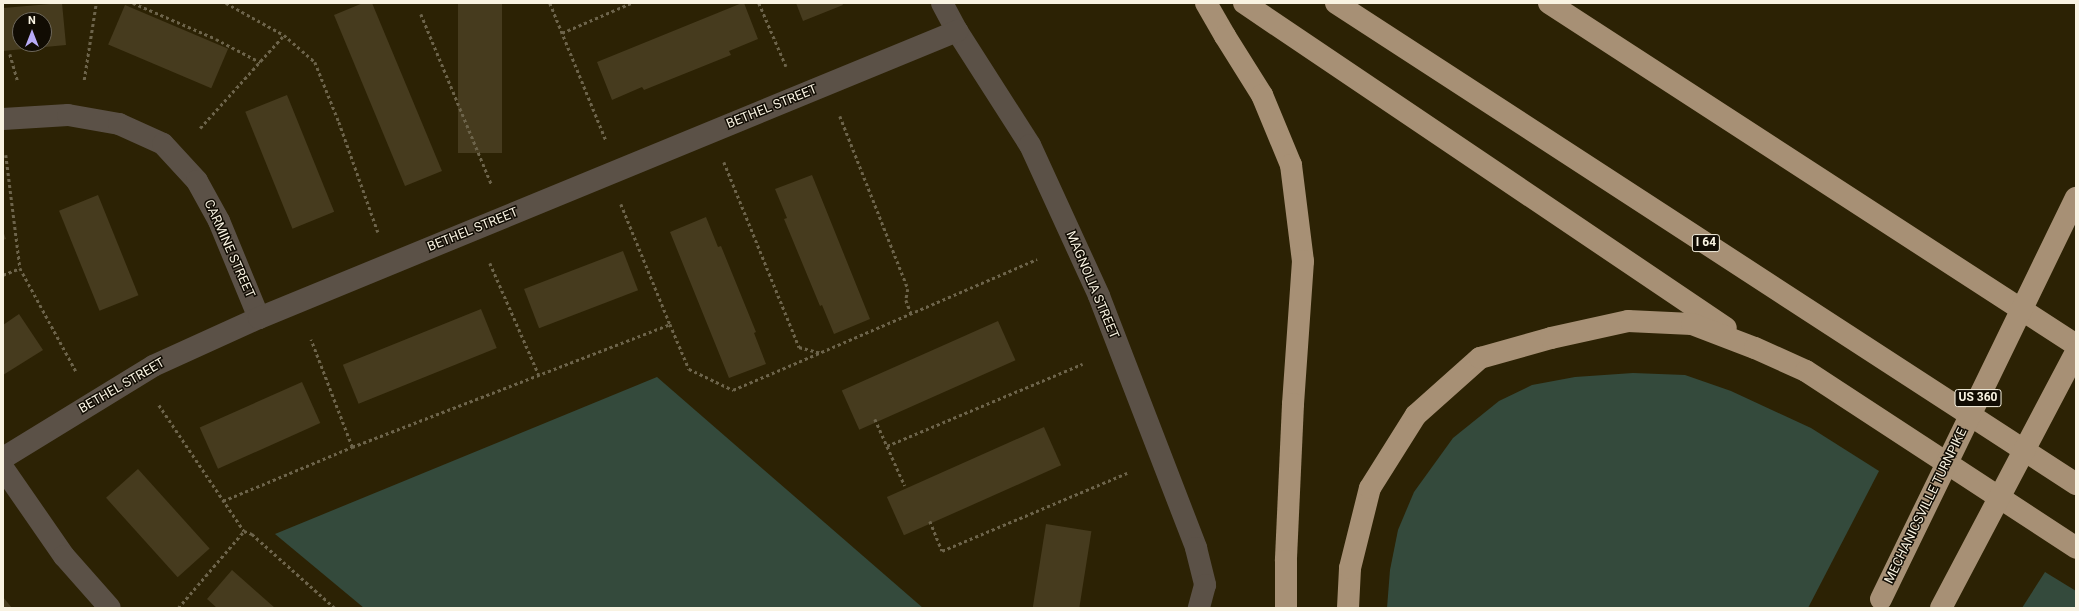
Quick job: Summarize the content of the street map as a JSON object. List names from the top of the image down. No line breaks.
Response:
{"streets":{"highway":["I 64","US 360","MECHANICSVILLE TURNPIKE"],"street":["BETHEL STREET","CARMINE STREET","MAGNOLIA STREET"]},"crossings":[["BETHEL STREET","CARMINE STREET"],["BETHEL STREET","MAGNOLIA STREET"]],"north":"top"}
